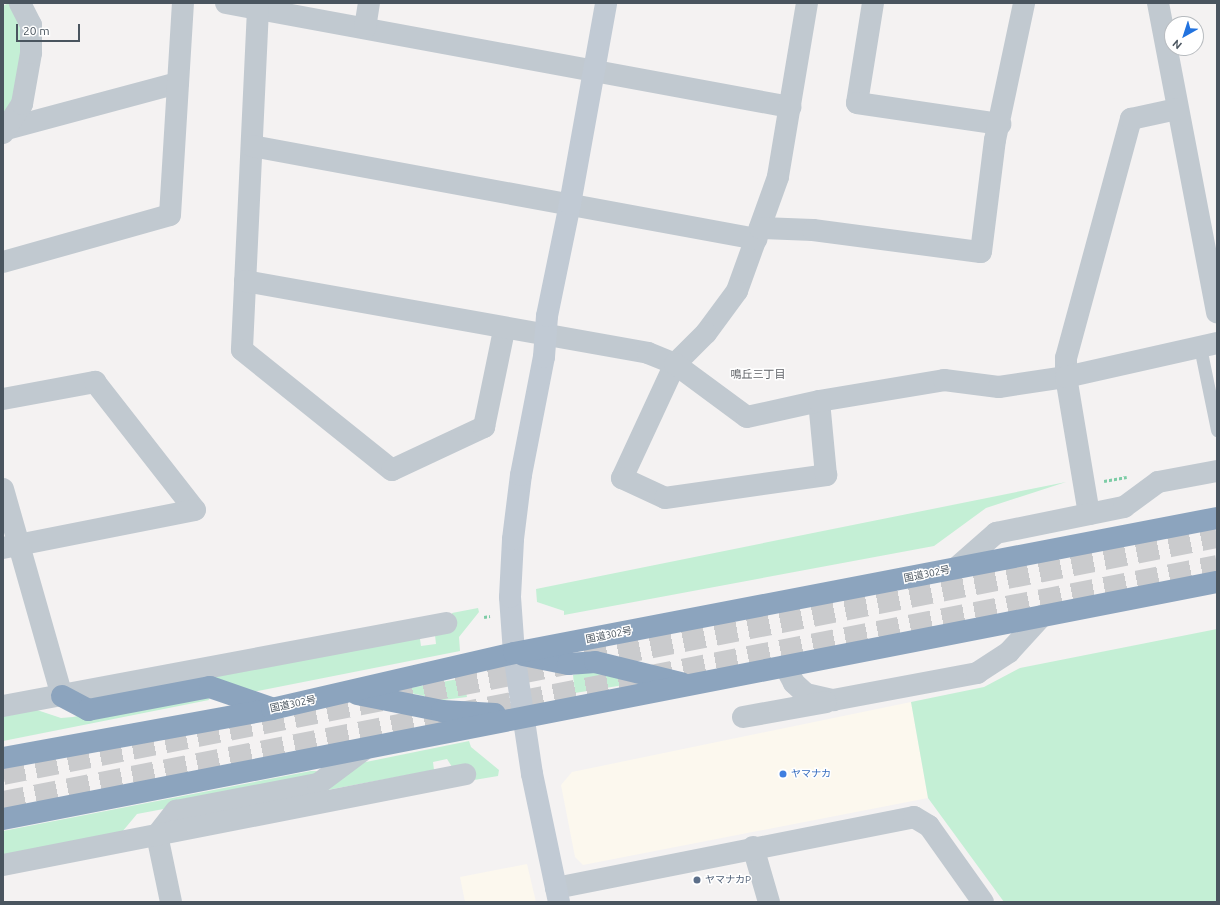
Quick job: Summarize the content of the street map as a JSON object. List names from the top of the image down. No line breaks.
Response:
{"streets":{"highway":["国道302号"]},"districts":["鳴丘三丁目"],"places":["ヤマナカ","ヤマナカP"],"scale_bar":"20 m","north":"bottom left"}
